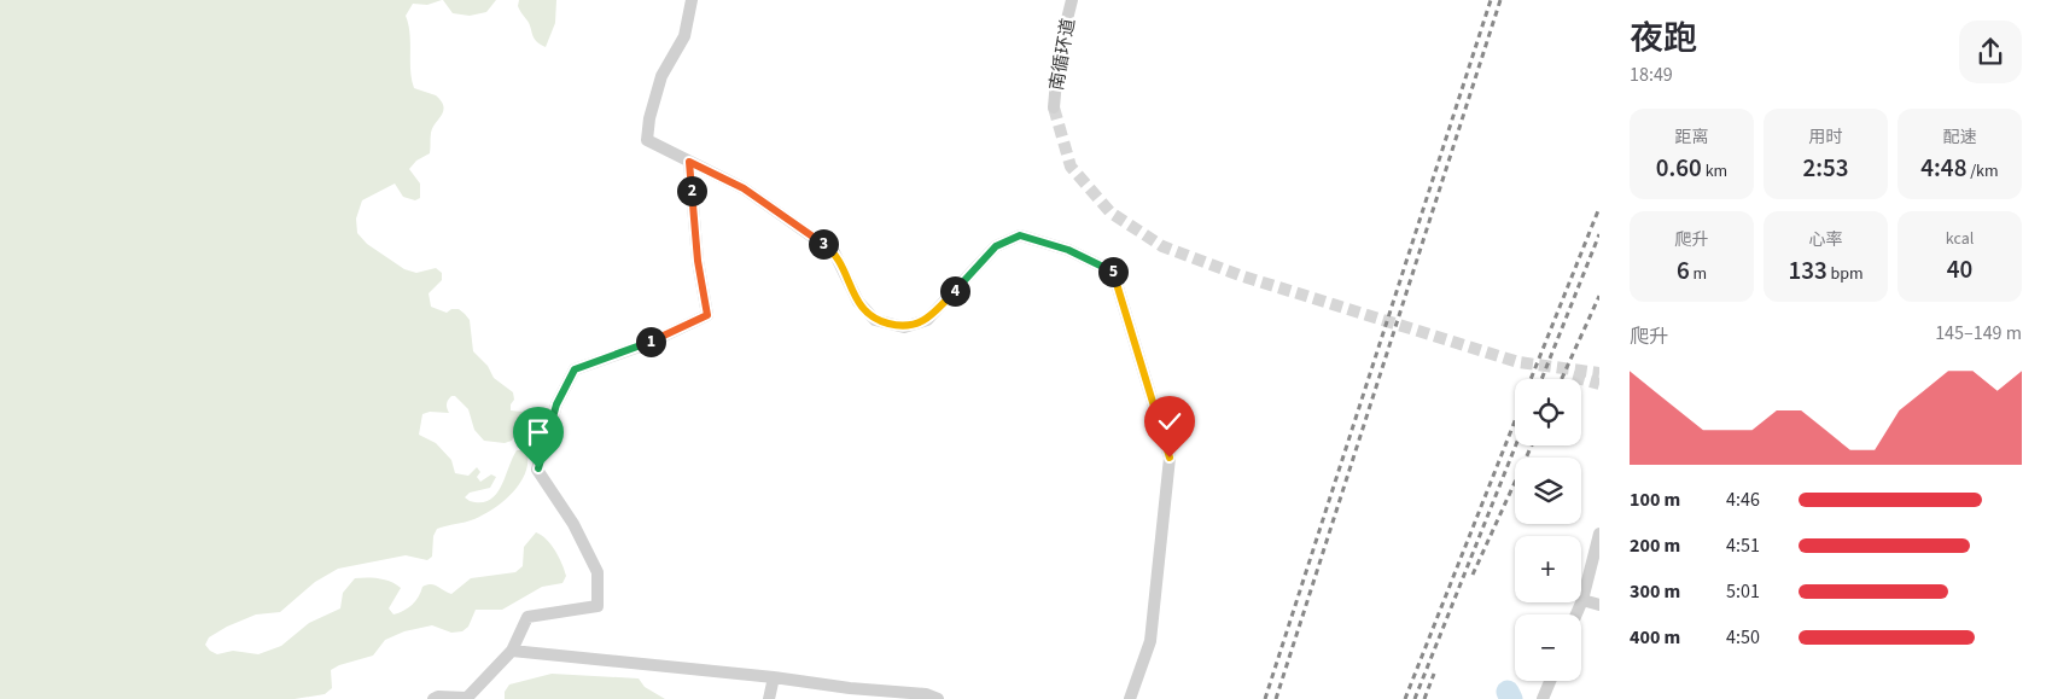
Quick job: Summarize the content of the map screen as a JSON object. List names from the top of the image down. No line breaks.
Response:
{"streets":{"street":["南循环道"]},"page":{"heading":["夜跑","18:49"],"stats":[["距离","0.60 km"],["用时","2:53"],["配速","4:48 /km"],["爬升","6 m"],["心率","133 bpm"],["kcal","40"]],"pins":["2","3","5","4","1"],"chart":["爬升","145–149 m"],"map_buttons":["+","−"],"list":[{"name":"100 m","note":"4:46"},{"name":"200 m","note":"4:51"},{"name":"300 m","note":"5:01"},{"name":"400 m","note":"4:50"}]}}
